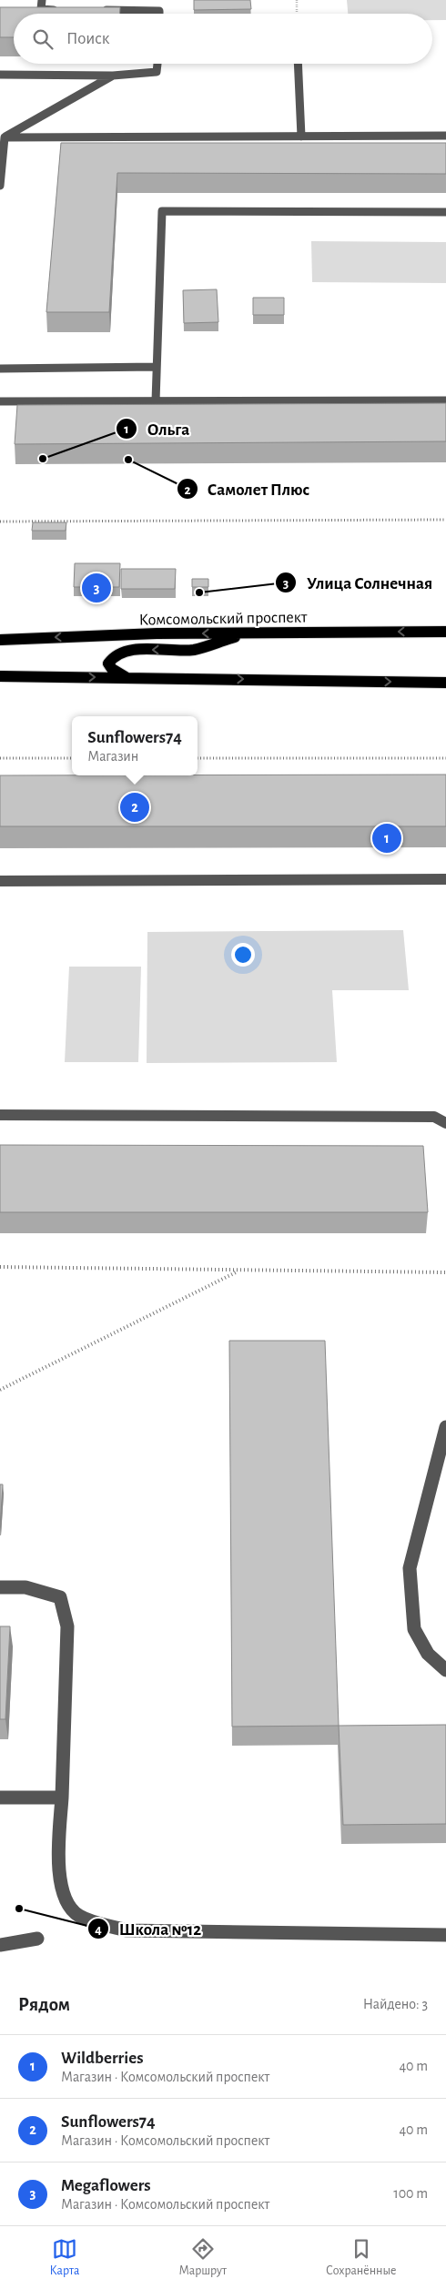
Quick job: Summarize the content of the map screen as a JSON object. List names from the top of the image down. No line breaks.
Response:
{"streets":{"main road":["Комсомольский проспект"]},"places":["Ольга","Самолет Плюс","Улица Солнечная","Школа №12"],"page":{"search":"Поиск","pins":["3","2","1"],"popup":["Sunflowers74","Магазин"],"heading":["Рядом","Найдено: 3"],"list":[{"mark":"1","name":"Wildberries","note":"Магазин · Комсомольский проспект","value":"40 m"},{"mark":"2","name":"Sunflowers74","note":"Магазин · Комсомольский проспект","value":"40 m"},{"mark":"3","name":"Megaflowers","note":"Магазин · Комсомольский проспект","value":"100 m"}],"nav":["Карта","Маршрут","Сохранённые"]}}
